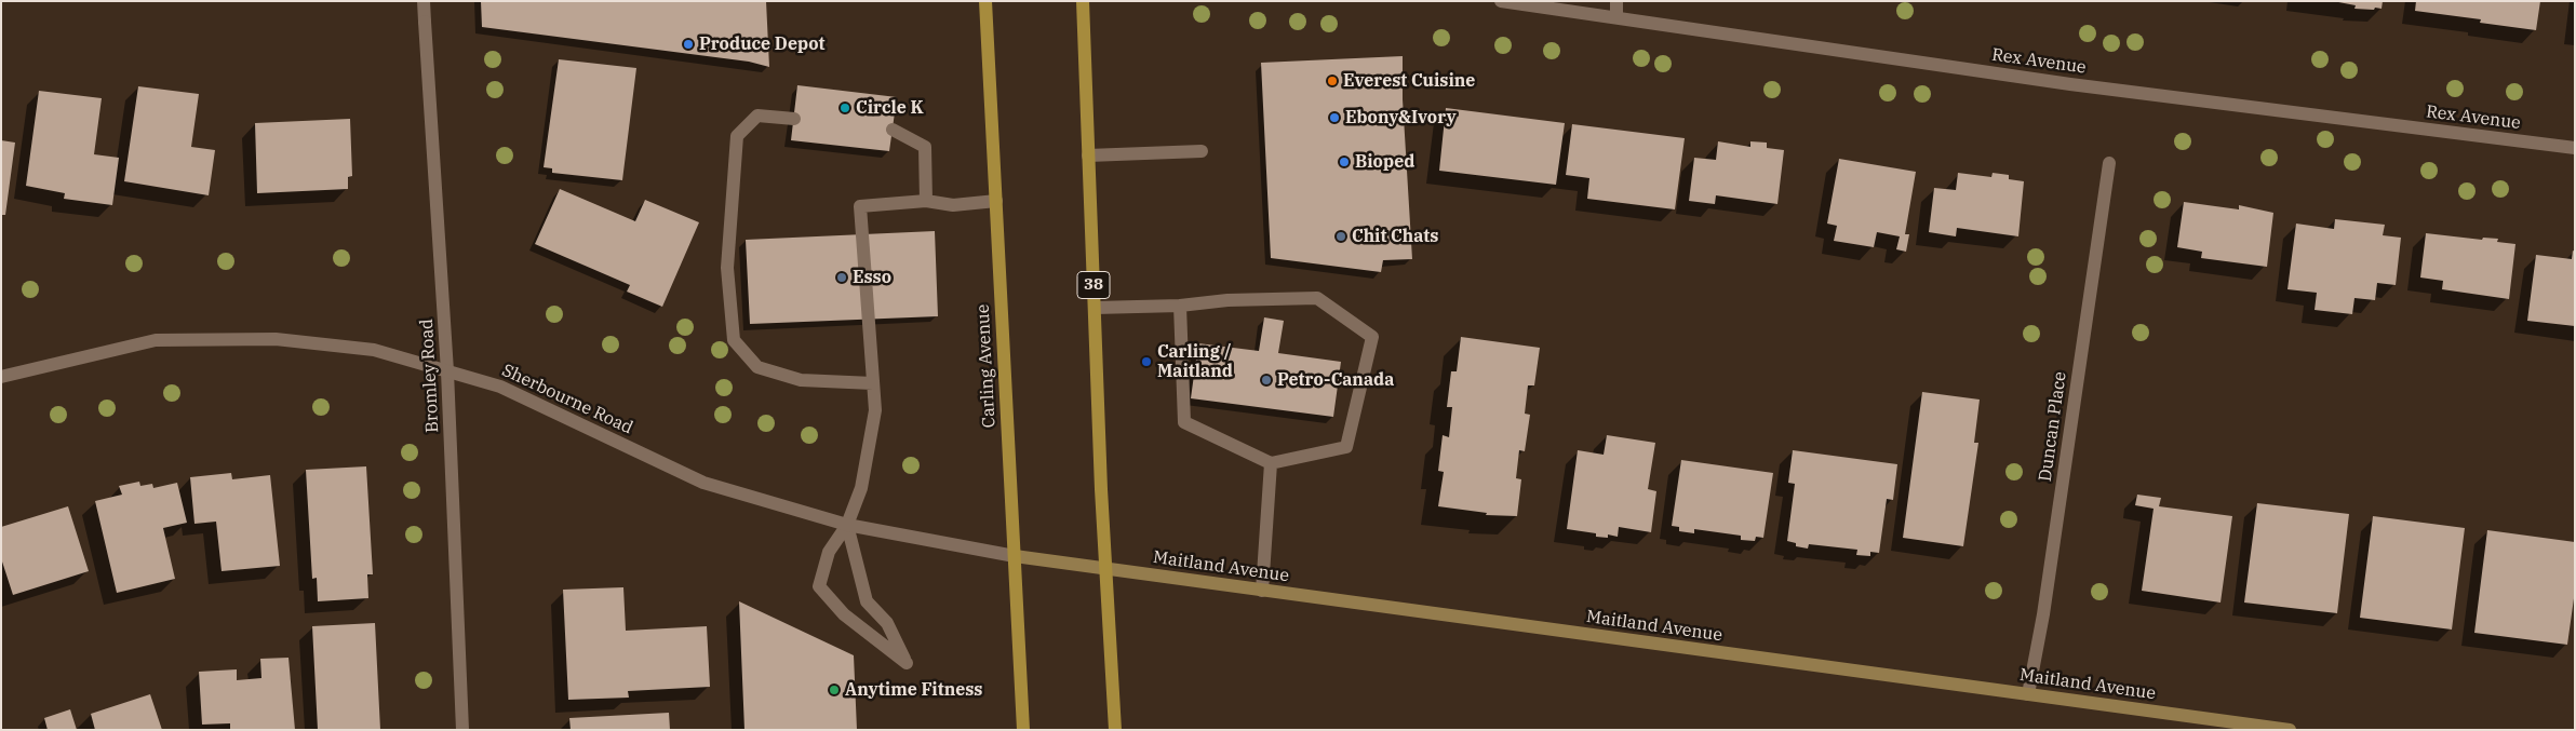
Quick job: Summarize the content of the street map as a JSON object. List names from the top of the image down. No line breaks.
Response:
{"streets":{"main road":["38","Carling Avenue","Maitland Avenue"],"street":["Rex Avenue","Bromley Road","Sherbourne Road","Duncan Place"]},"crossings":[["38","Maitland Avenue"],["Carling Avenue","Sherbourne Road"],["Carling Avenue","Maitland Avenue"],["Bromley Road","Sherbourne Road"],["Sherbourne Road","Maitland Avenue"],["Duncan Place","Maitland Avenue"]],"places":["Produce Depot","Everest Cuisine","Circle K","Ebony&Ivory","Bioped","Chit Chats","Esso","Carling / Maitland","Petro-Canada","Anytime Fitness"]}
